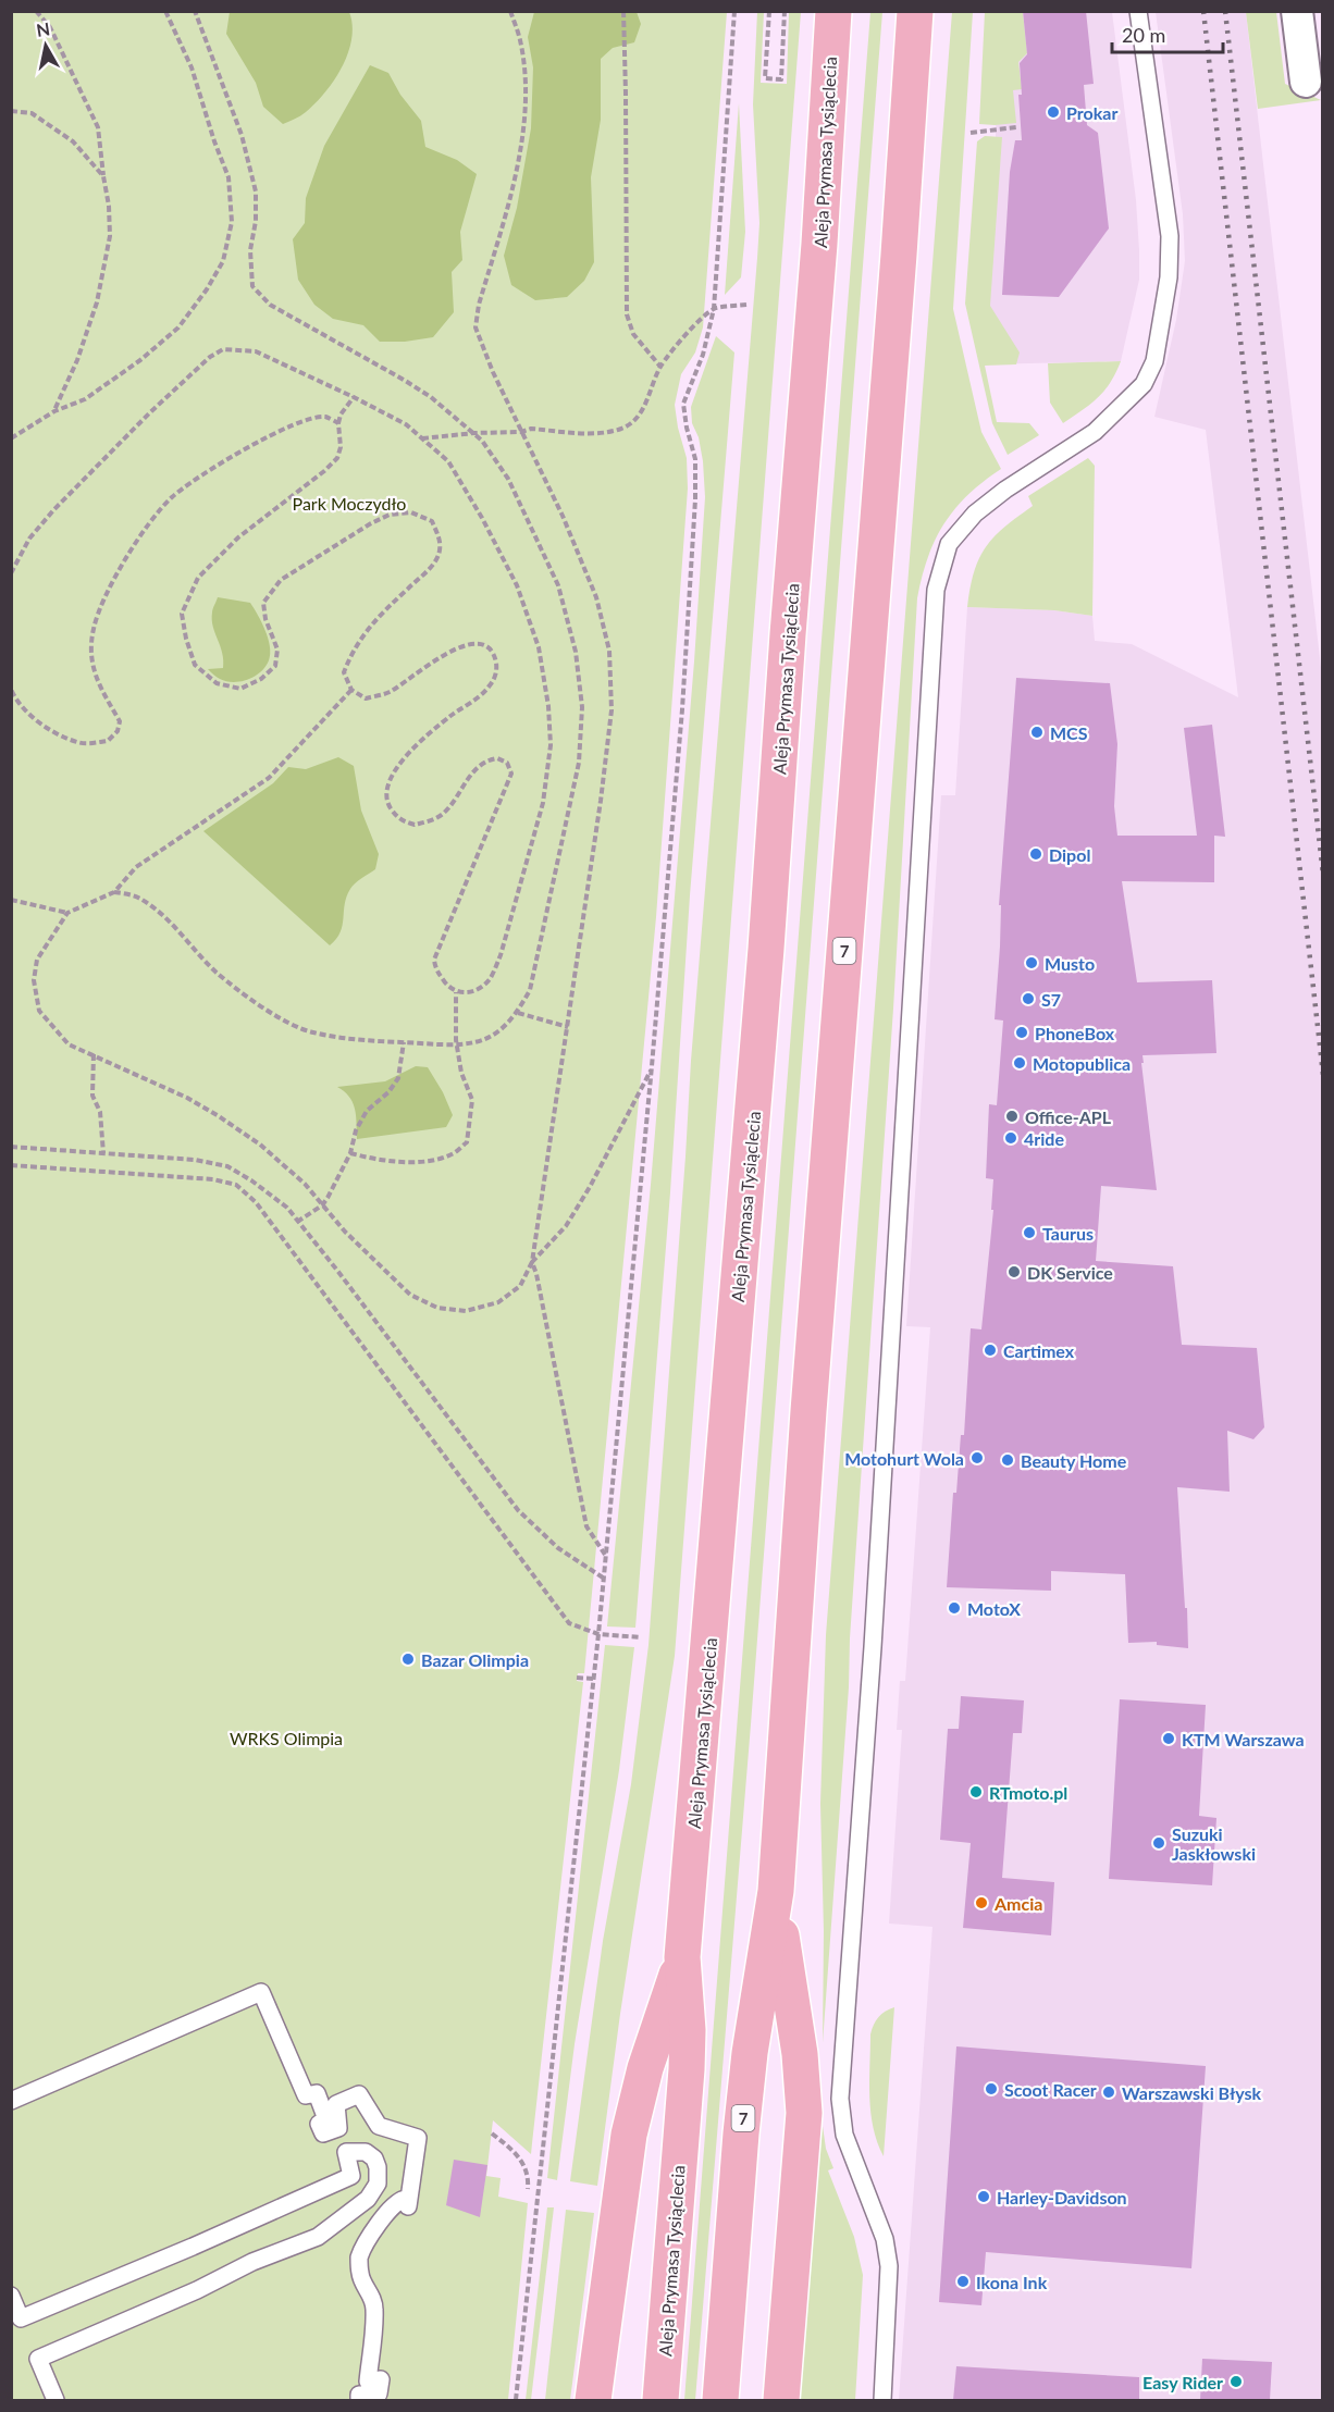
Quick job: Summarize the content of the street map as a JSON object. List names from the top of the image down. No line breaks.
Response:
{"streets":{"main road":["Aleja Prymasa Tysiąclecia","7"]},"parks":["Park Moczydło","WRKS Olimpia"],"places":["Prokar","MCS","Dipol","Musto","S7","PhoneBox","Motopublica","Office-APL","4ride","Taurus","DK Service","Cartimex","Motohurt Wola","Beauty Home","MotoX","Bazar Olimpia","KTM Warszawa","RTmoto.pl","Suzuki Jaskłowski","Amcia","Scoot Racer","Warszawski Błysk","Harley-Davidson","Ikona Ink","Easy Rider"],"scale_bar":"20 m","north":"top"}
